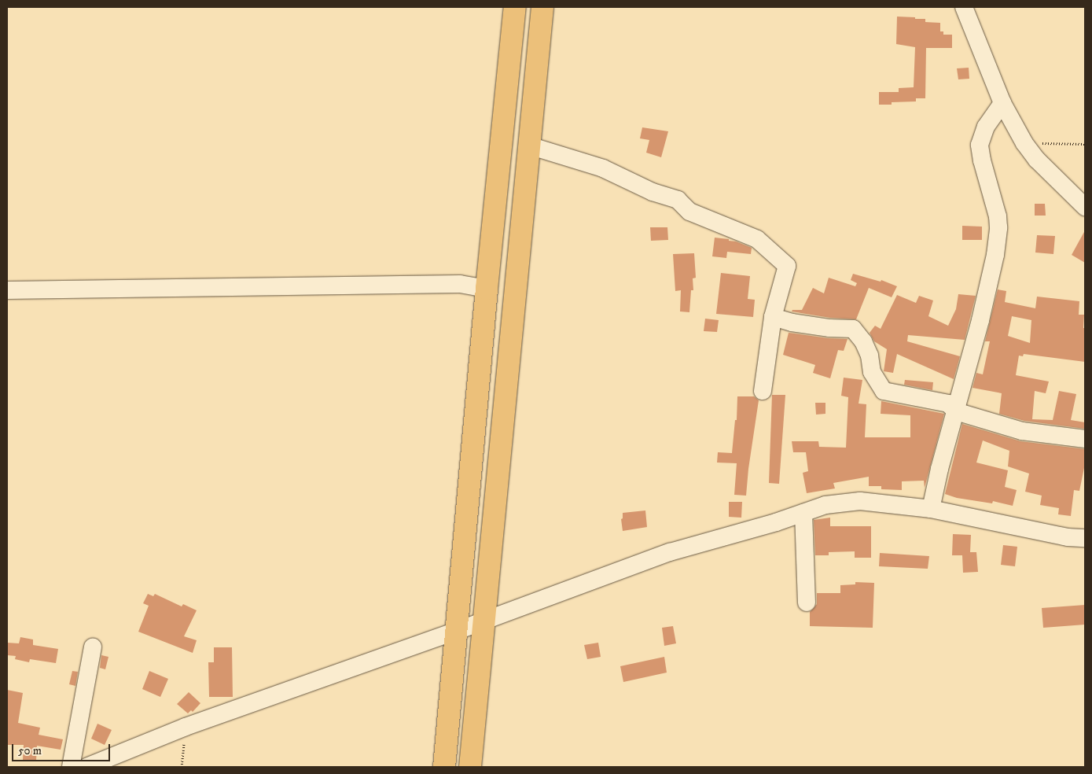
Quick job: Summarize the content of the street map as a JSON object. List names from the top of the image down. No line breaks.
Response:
{"scale_bar":"50 m"}
